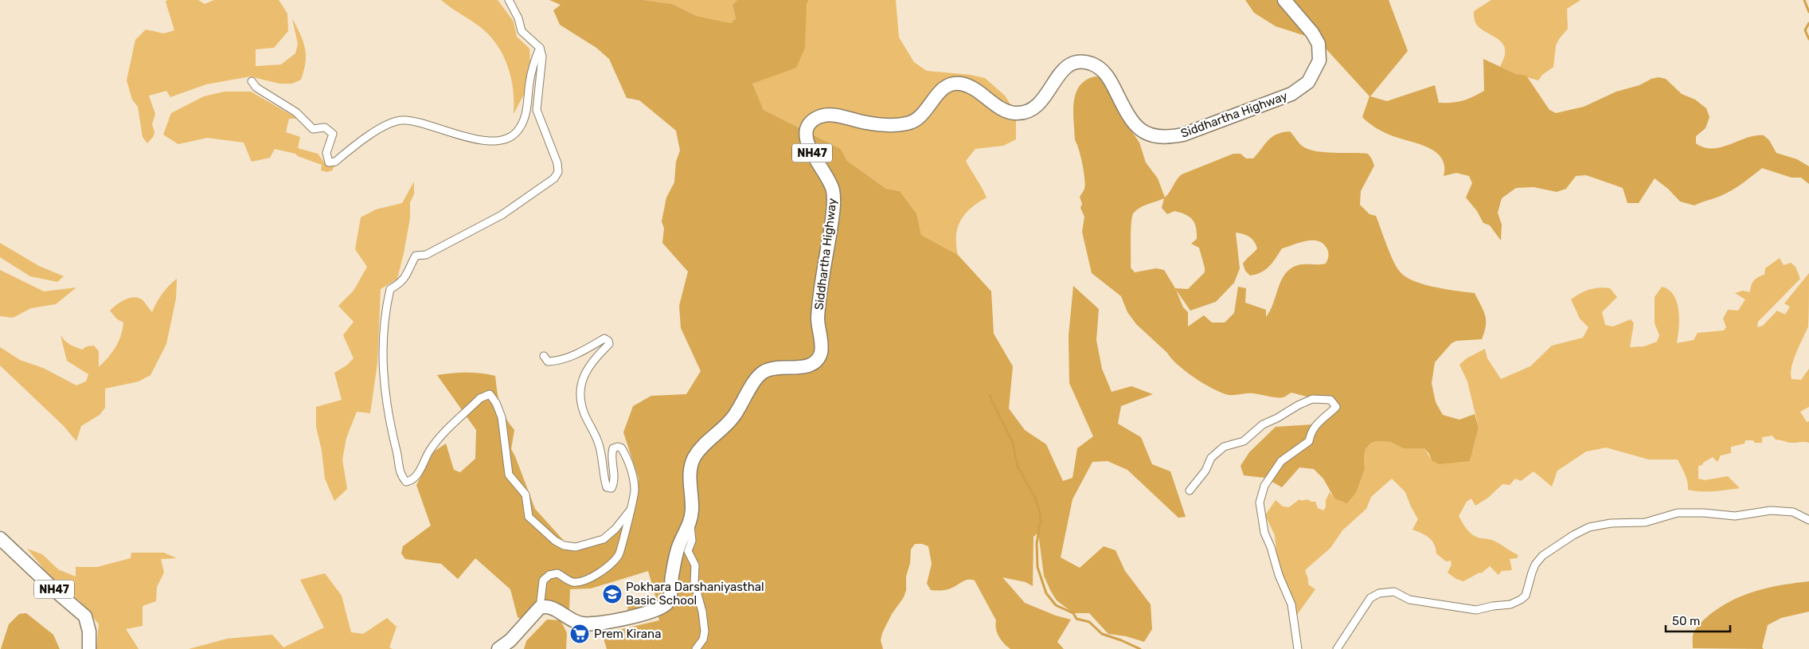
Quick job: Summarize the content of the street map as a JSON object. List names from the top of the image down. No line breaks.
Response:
{"streets":{"highway":["Siddhartha Highway","NH47"]},"places":{"school or university":["Pokhara Darshaniyasthal Basic School"],"supermarket":["Prem Kirana"]},"scale_bar":"50 m"}
